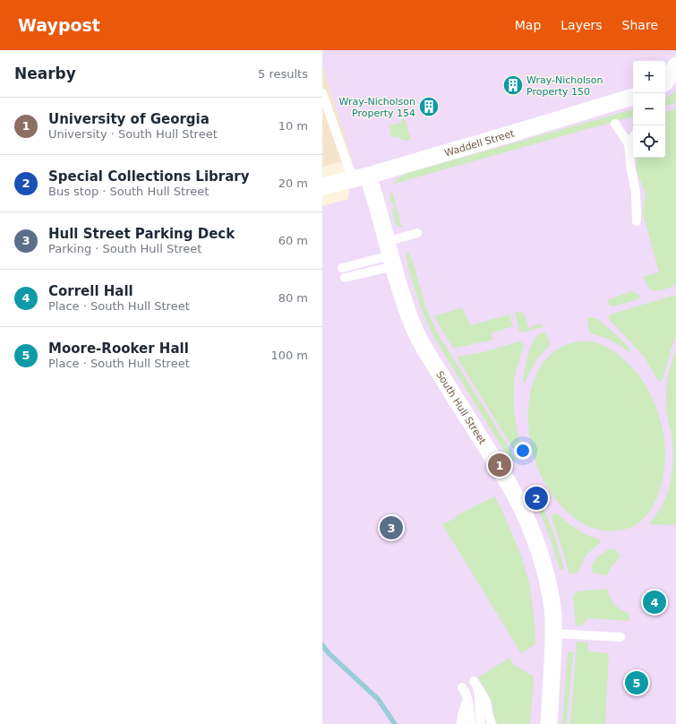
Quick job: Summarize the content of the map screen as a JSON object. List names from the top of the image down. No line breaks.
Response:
{"streets":{"street":["Waddell Street","South Hull Street"]},"crossings":[["Waddell Street","South Hull Street"]],"places":{"building":["Wray-Nicholson Property 150","Wray-Nicholson Property 154"]},"page":{"header":"Waypost","nav":["Map","Layers","Share"],"heading":["Nearby","5 results"],"map_buttons":["+","−"],"list":[{"mark":"1","name":"University of Georgia","note":"University · South Hull Street","value":"10 m"},{"mark":"2","name":"Special Collections Library","note":"Bus stop · South Hull Street","value":"20 m"},{"mark":"3","name":"Hull Street Parking Deck","note":"Parking · South Hull Street","value":"60 m"},{"mark":"4","name":"Correll Hall","note":"Place · South Hull Street","value":"80 m"},{"mark":"5","name":"Moore-Rooker Hall","note":"Place · South Hull Street","value":"100 m"}],"pins":["1","2","3","4","5"]}}
